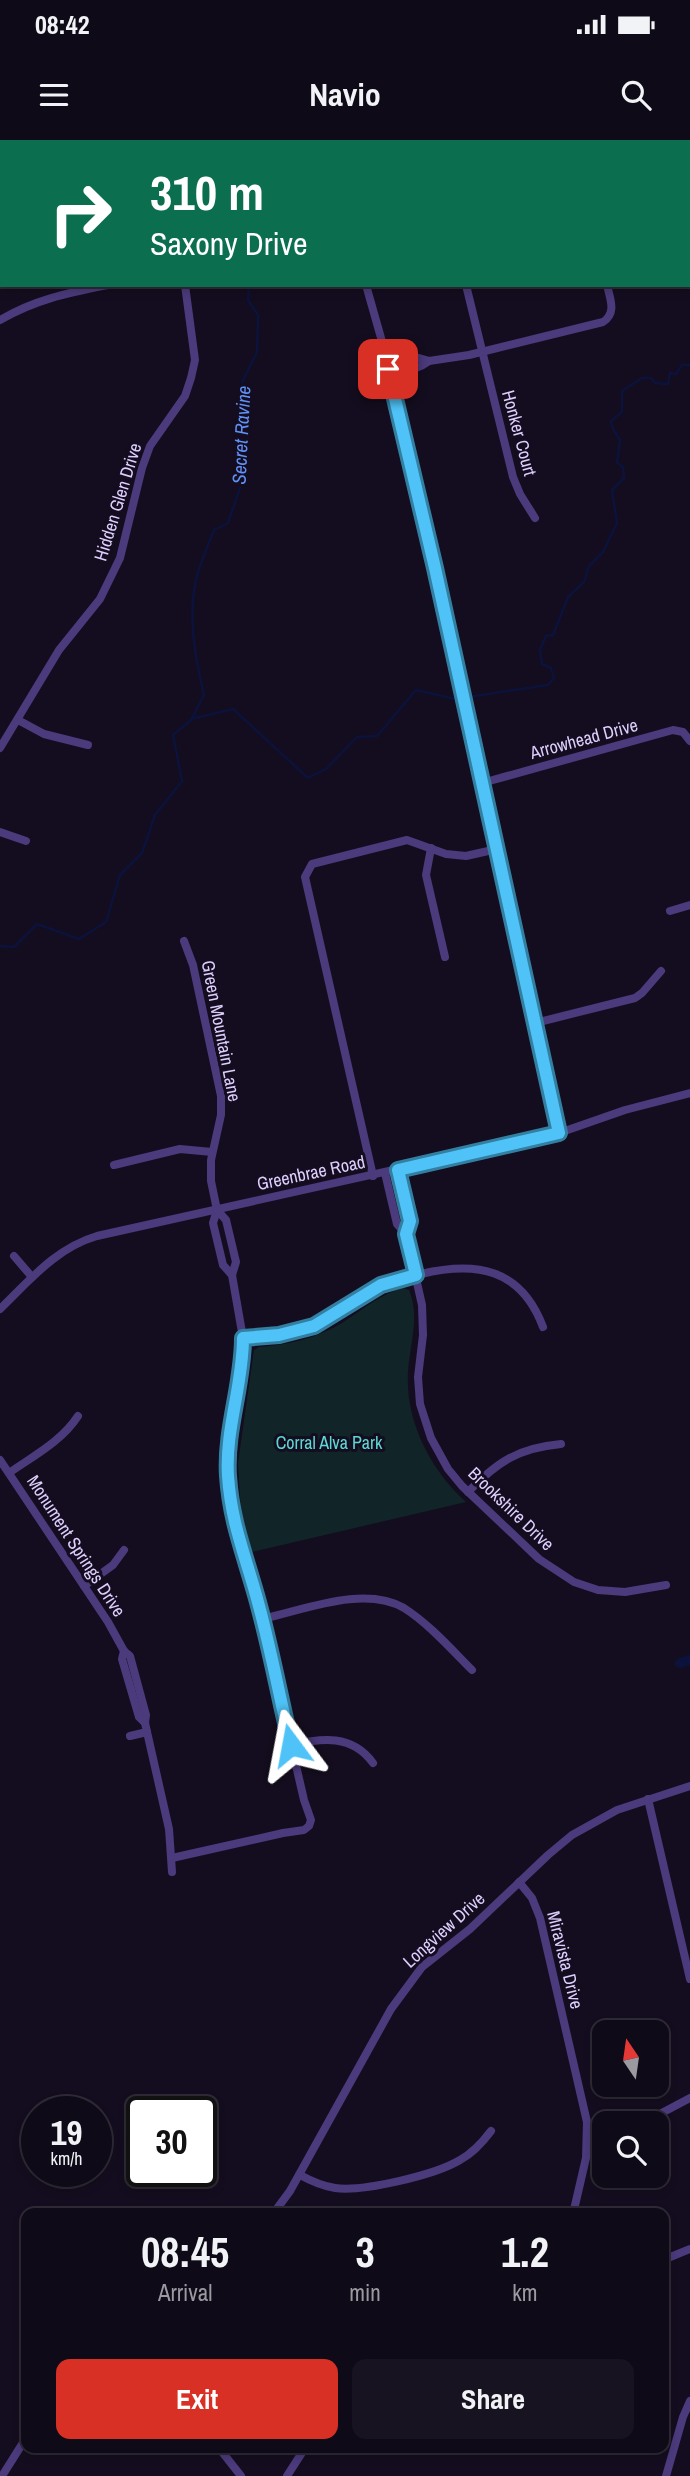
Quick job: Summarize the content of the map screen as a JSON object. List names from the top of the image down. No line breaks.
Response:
{"streets":{"street":["Honker Court","Hidden Glen Drive","Arrowhead Drive","Green Mountain Lane","Greenbrae Road","Brookshire Drive","Monument Springs Drive","Longview Drive","Miravista Drive"]},"crossings":[["Green Mountain Lane","Greenbrae Road"],["Greenbrae Road","Brookshire Drive"],["Longview Drive","Miravista Drive"]],"water":["Secret Ravine"],"parks":["Corral Alva Park"],"north":"top","page":{"status":"08:42","header":"Navio","turn":["310 m","Saxony Drive"],"speed":"19 km/h","limit":"30","eta":["08:45","Arrival","3","min","1.2","km"],"buttons":["Exit","Share"]}}
